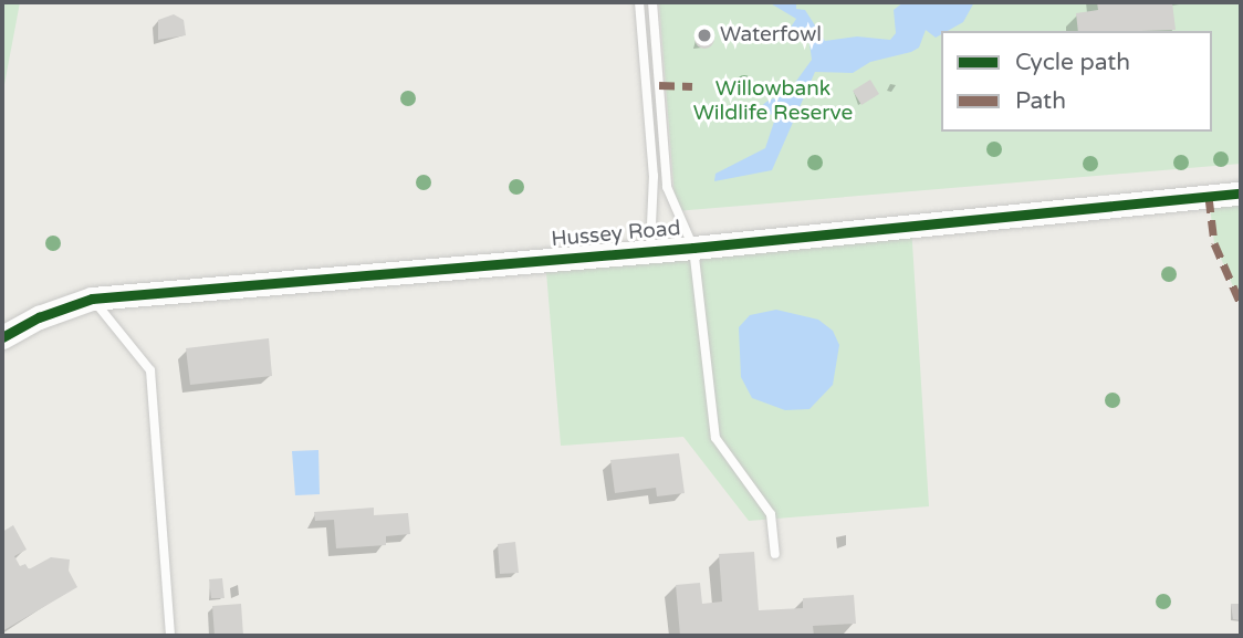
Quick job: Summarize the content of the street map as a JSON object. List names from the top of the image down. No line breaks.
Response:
{"streets":{"street":["Hussey Road"]},"parks":["Willowbank Wildlife Reserve"],"places":["Waterfowl"],"legend":["Cycle path","Path"]}
